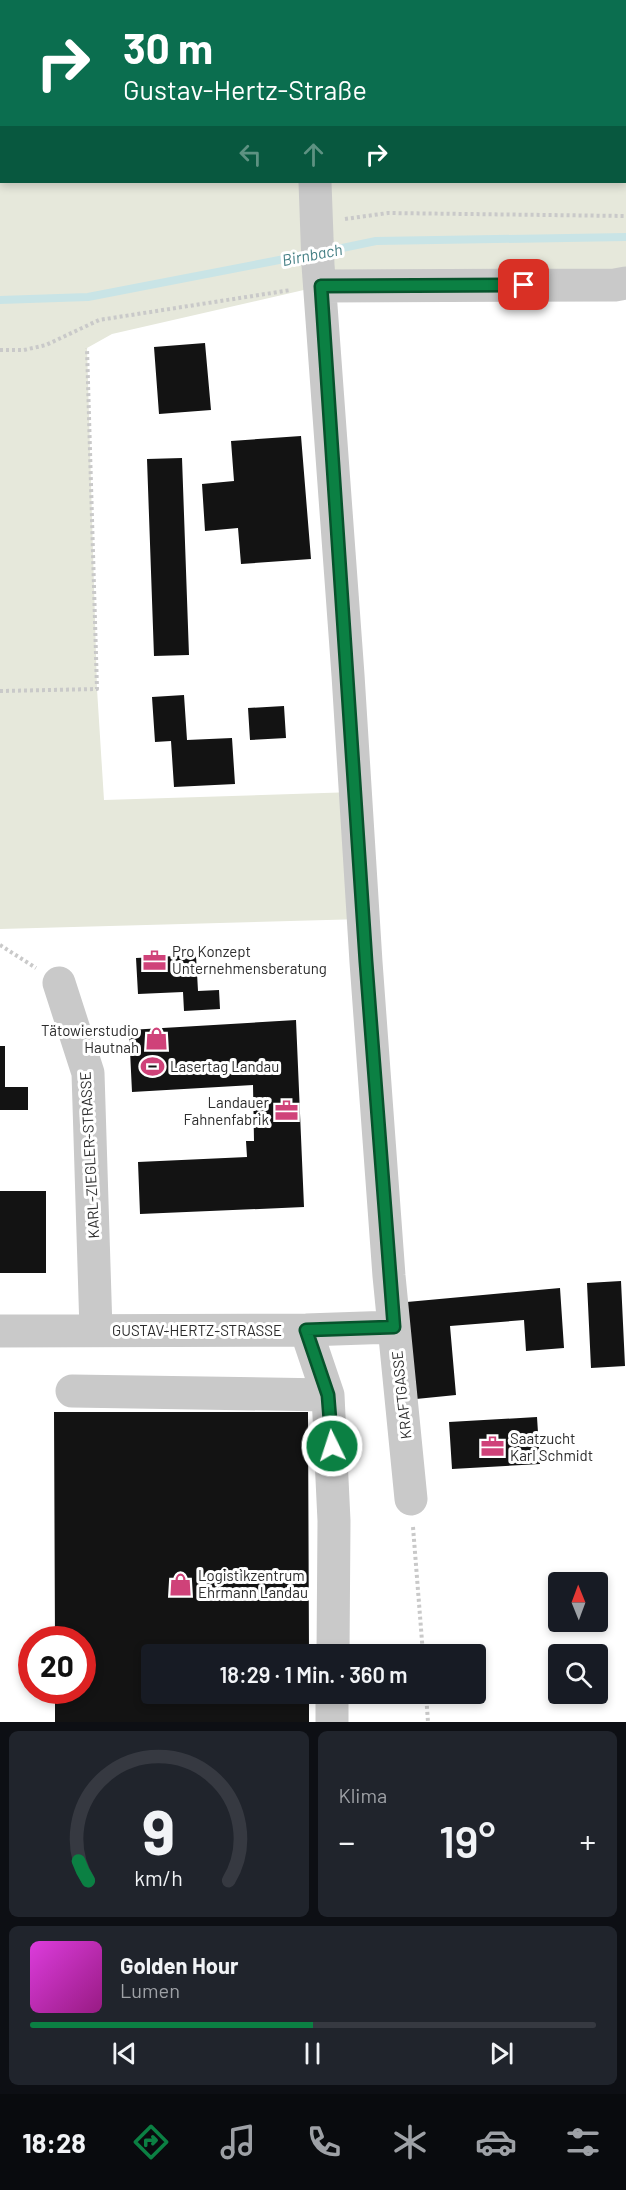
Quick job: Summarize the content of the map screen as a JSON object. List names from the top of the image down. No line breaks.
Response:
{"streets":{"street":["KARL-ZIEGLER-STRASSE","GUSTAV-HERTZ-STRASSE","KRAFTGASSE"]},"crossings":[["KARL-ZIEGLER-STRASSE","GUSTAV-HERTZ-STRASSE"],["GUSTAV-HERTZ-STRASSE","KRAFTGASSE"]],"water":["Birnbach"],"places":{"office":["Pro Konzept Unternehmensberatung","Landauer Fahnenfabrik","Saatzucht Karl Schmidt"],"shop":["Tätowierstudio Hautnah","Logistikzentrum Ehrmann Landau"],"sports":["Lasertag Landau"]},"north":"top","page":{"turn":["30 m","Gustav-Hertz-Straße"],"limit":"20","trip":"18:29 · 1 Min. · 360 m","tile":"Klima","heat":["−","19°","+"],"song":["Golden Hour","Lumen"],"tabs":"18:28","gauge":["9","km/h"]}}
